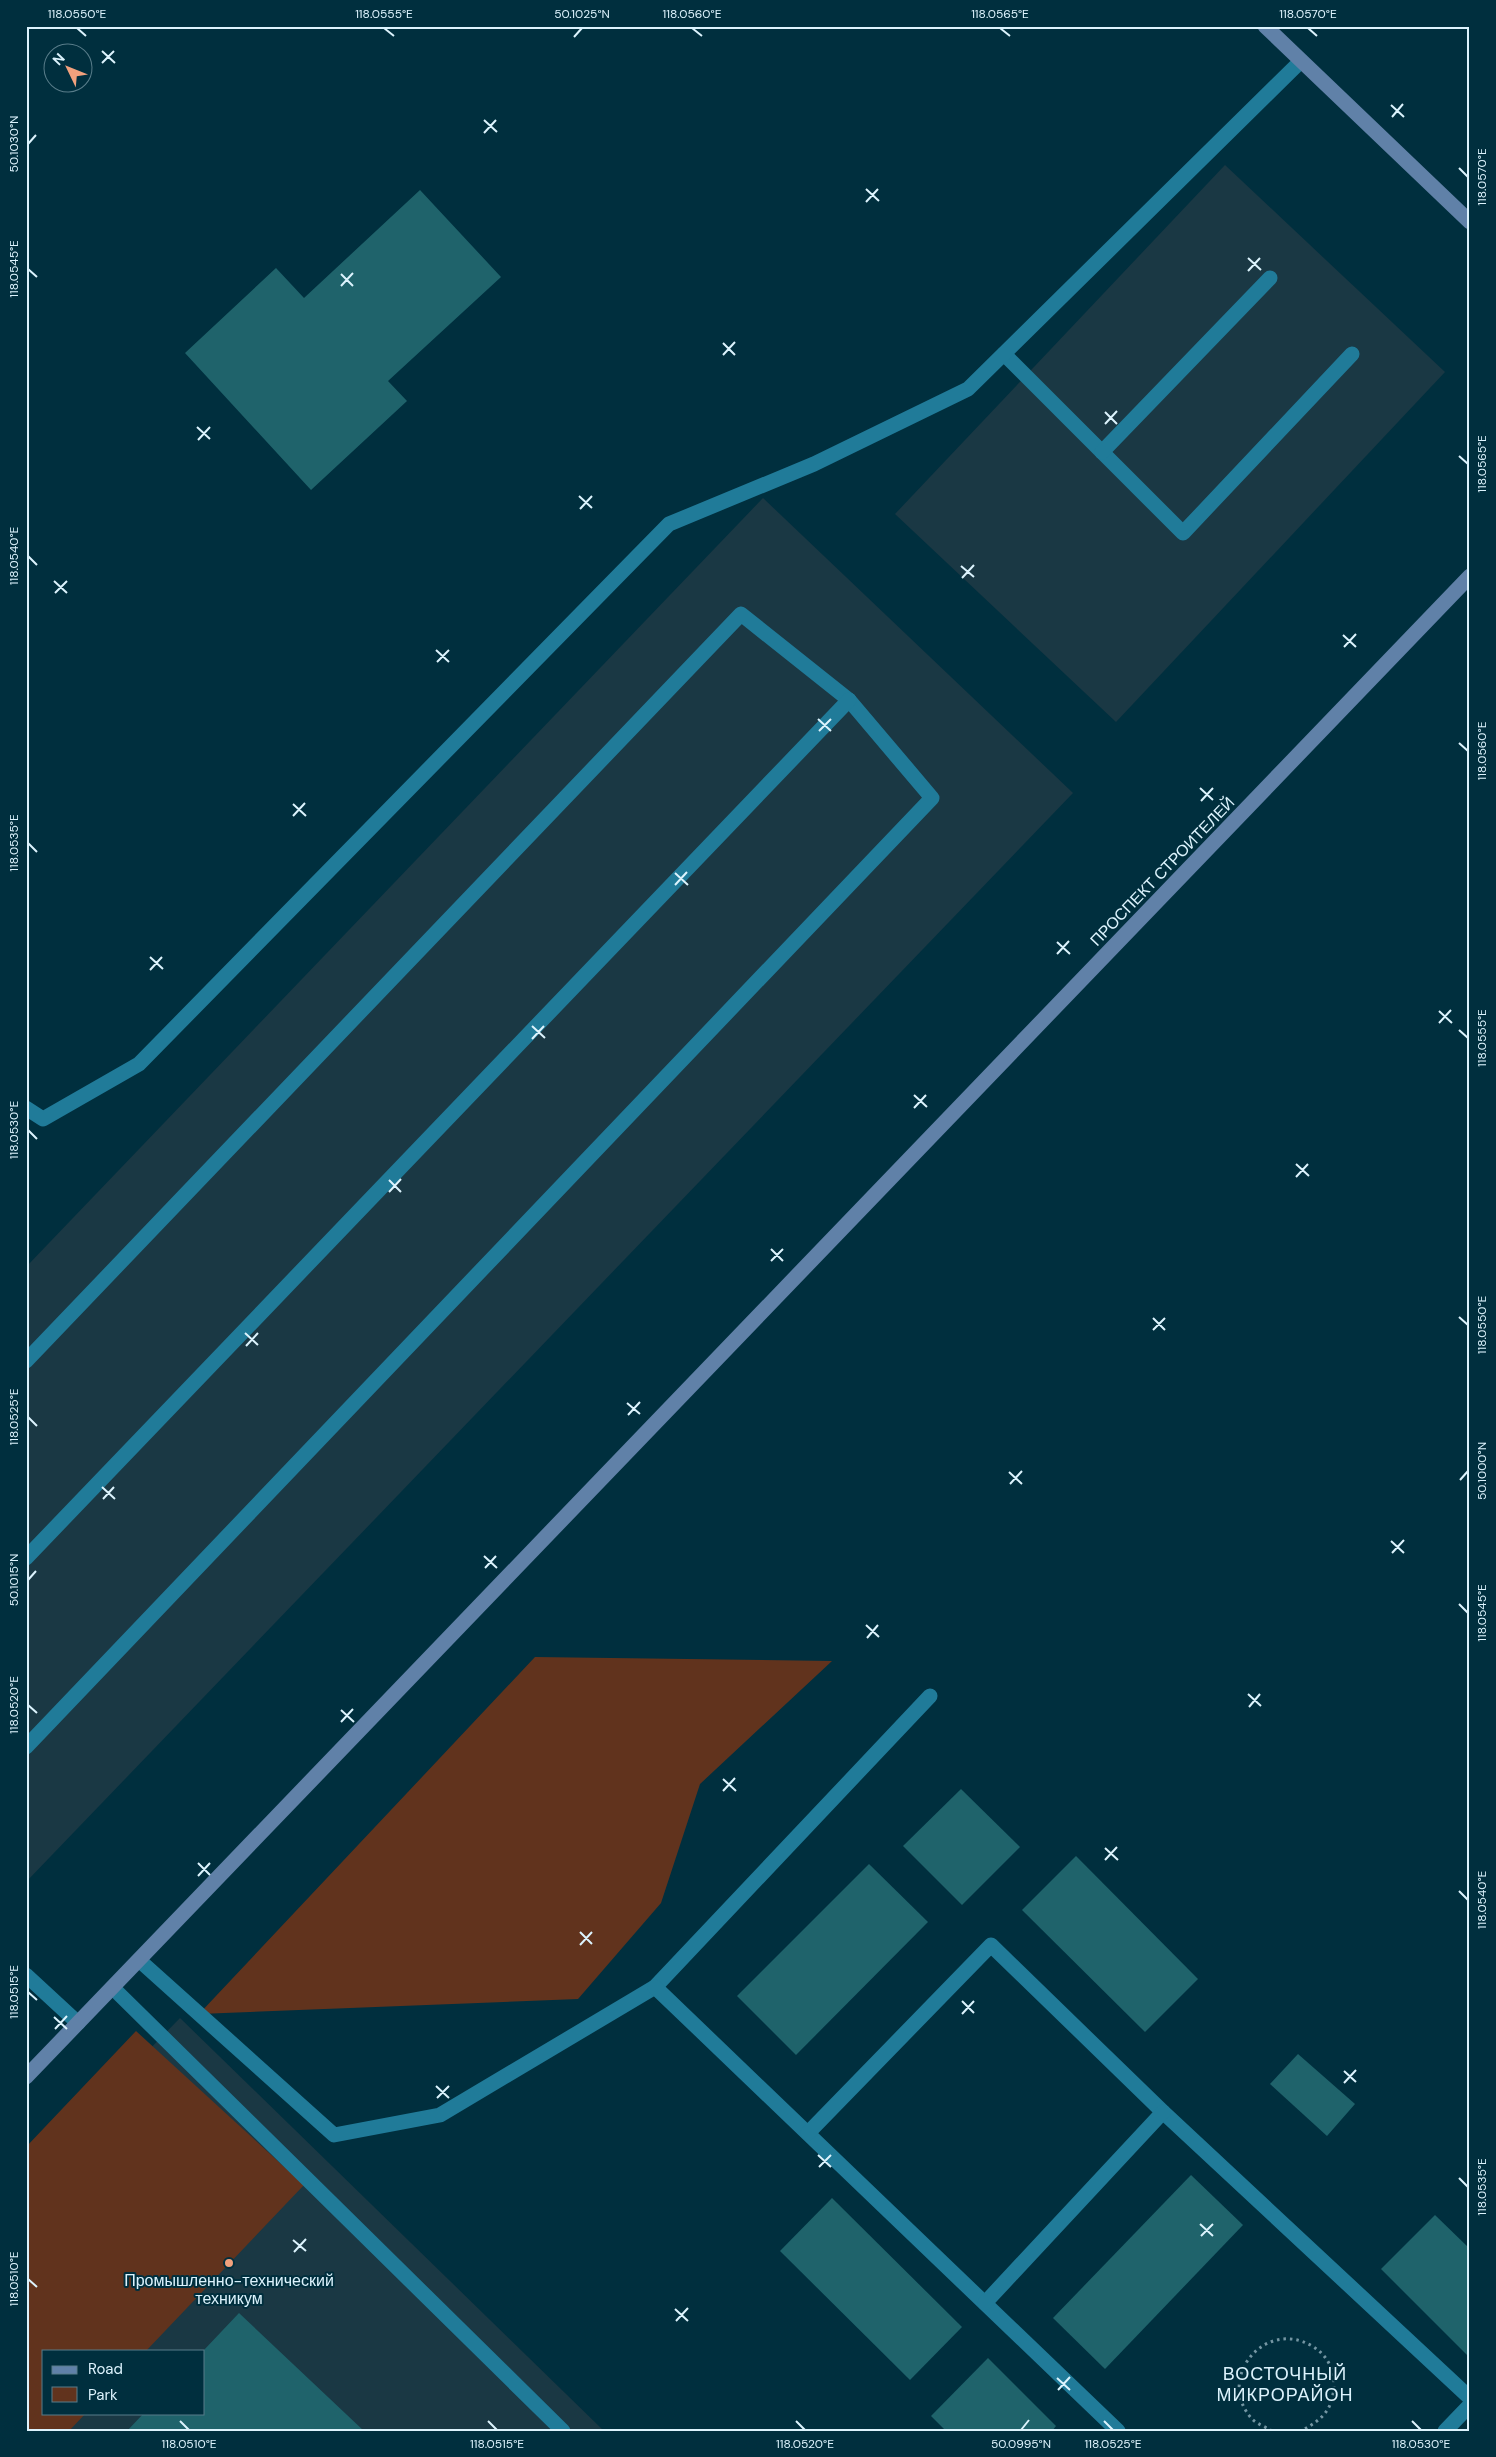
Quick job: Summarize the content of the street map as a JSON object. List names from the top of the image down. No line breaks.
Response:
{"streets":{"street":["ПРОСПЕКТ СТРОИТЕЛЕЙ"]},"districts":["ВОСТОЧНЫЙ МИКРОРАЙОН"],"places":["Промышленно-технический техникум"],"legend":["Road","Park"],"north":"top left","coordinates":["118.0550°E","118.0555°E","50.1025°N","118.0560°E","118.0565°E","118.0570°E","50.1030°N","118.0545°E","118.0540°E","118.0535°E","118.0530°E","118.0525°E","50.1000°N","50.1015°N","118.0520°E","118.0515°E","118.0510°E","50.0995°N"]}
